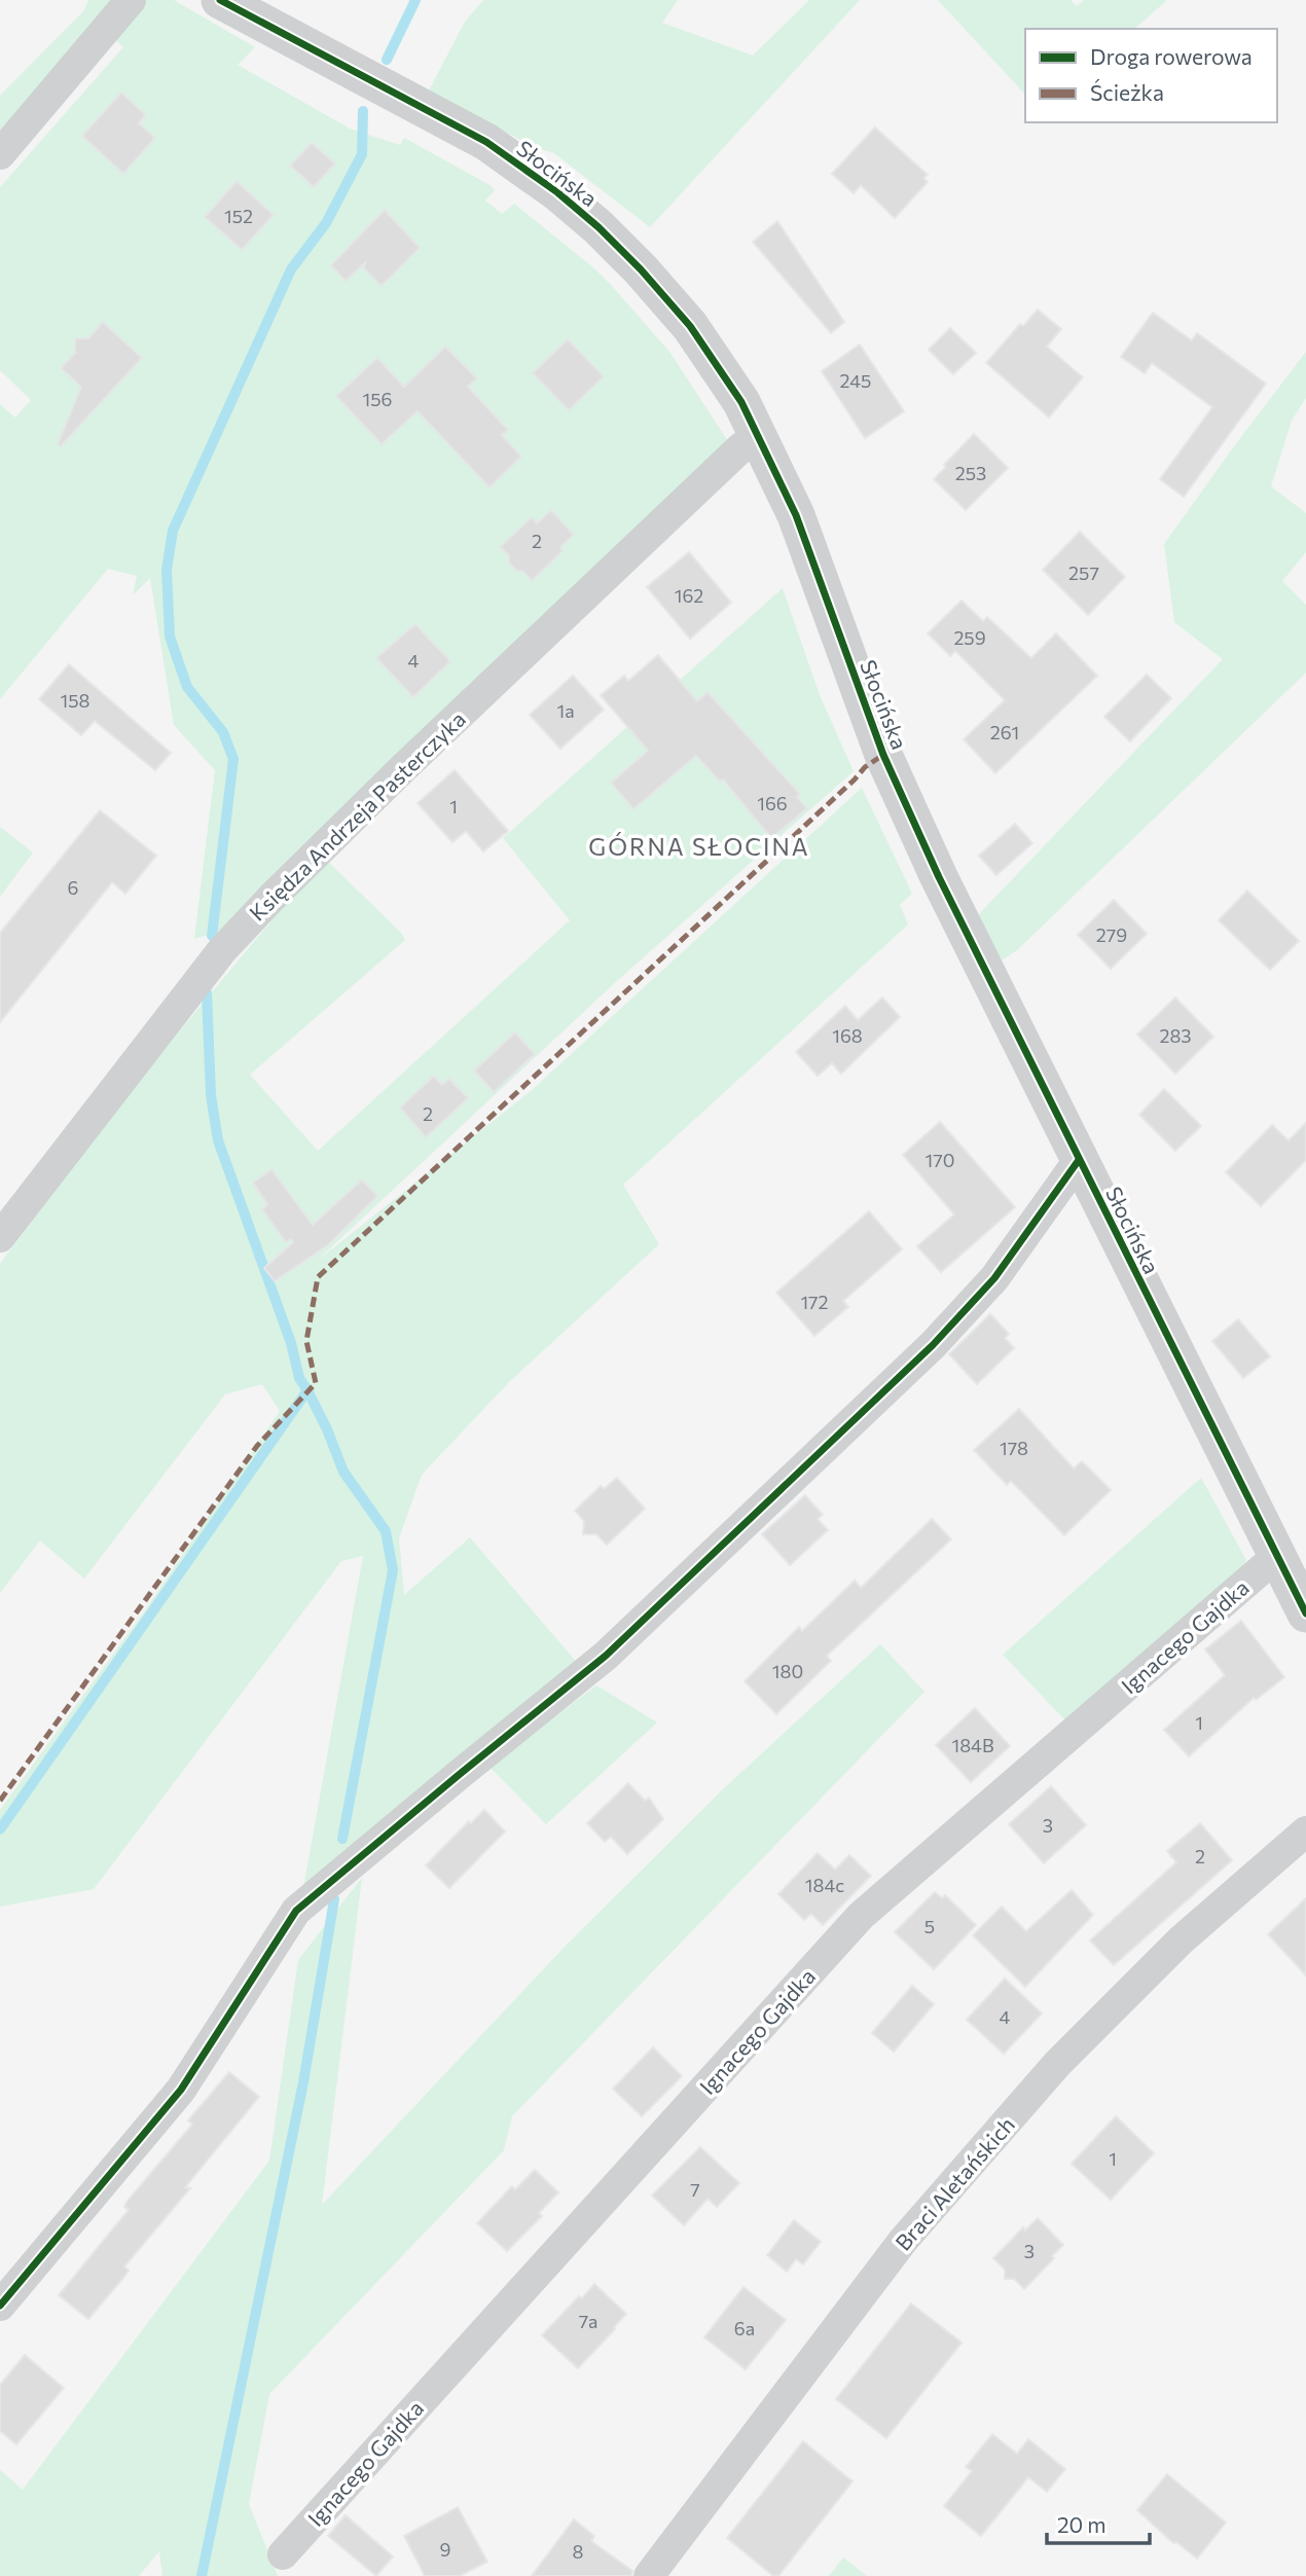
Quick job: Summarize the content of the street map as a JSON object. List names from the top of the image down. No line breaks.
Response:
{"streets":{"street":["Słocińska","Księdza Andrzeja Pasterczyka","Ignacego Gajdka","Braci Aletańskich"]},"crossings":[["Słocińska","Księdza Andrzeja Pasterczyka"],["Słocińska","Ignacego Gajdka"]],"districts":["GÓRNA SŁOCINA"],"house_numbers":["152","245","156","253","2","257","162","259","4","158","1a","261","166","1","6","279","168","283","2","170","172","178","180","1","184B","3","2","184c","5","4","1","7","3","7a","6a","9","8"],"legend":["Droga rowerowa","Ścieżka"],"scale_bar":"20 m"}
